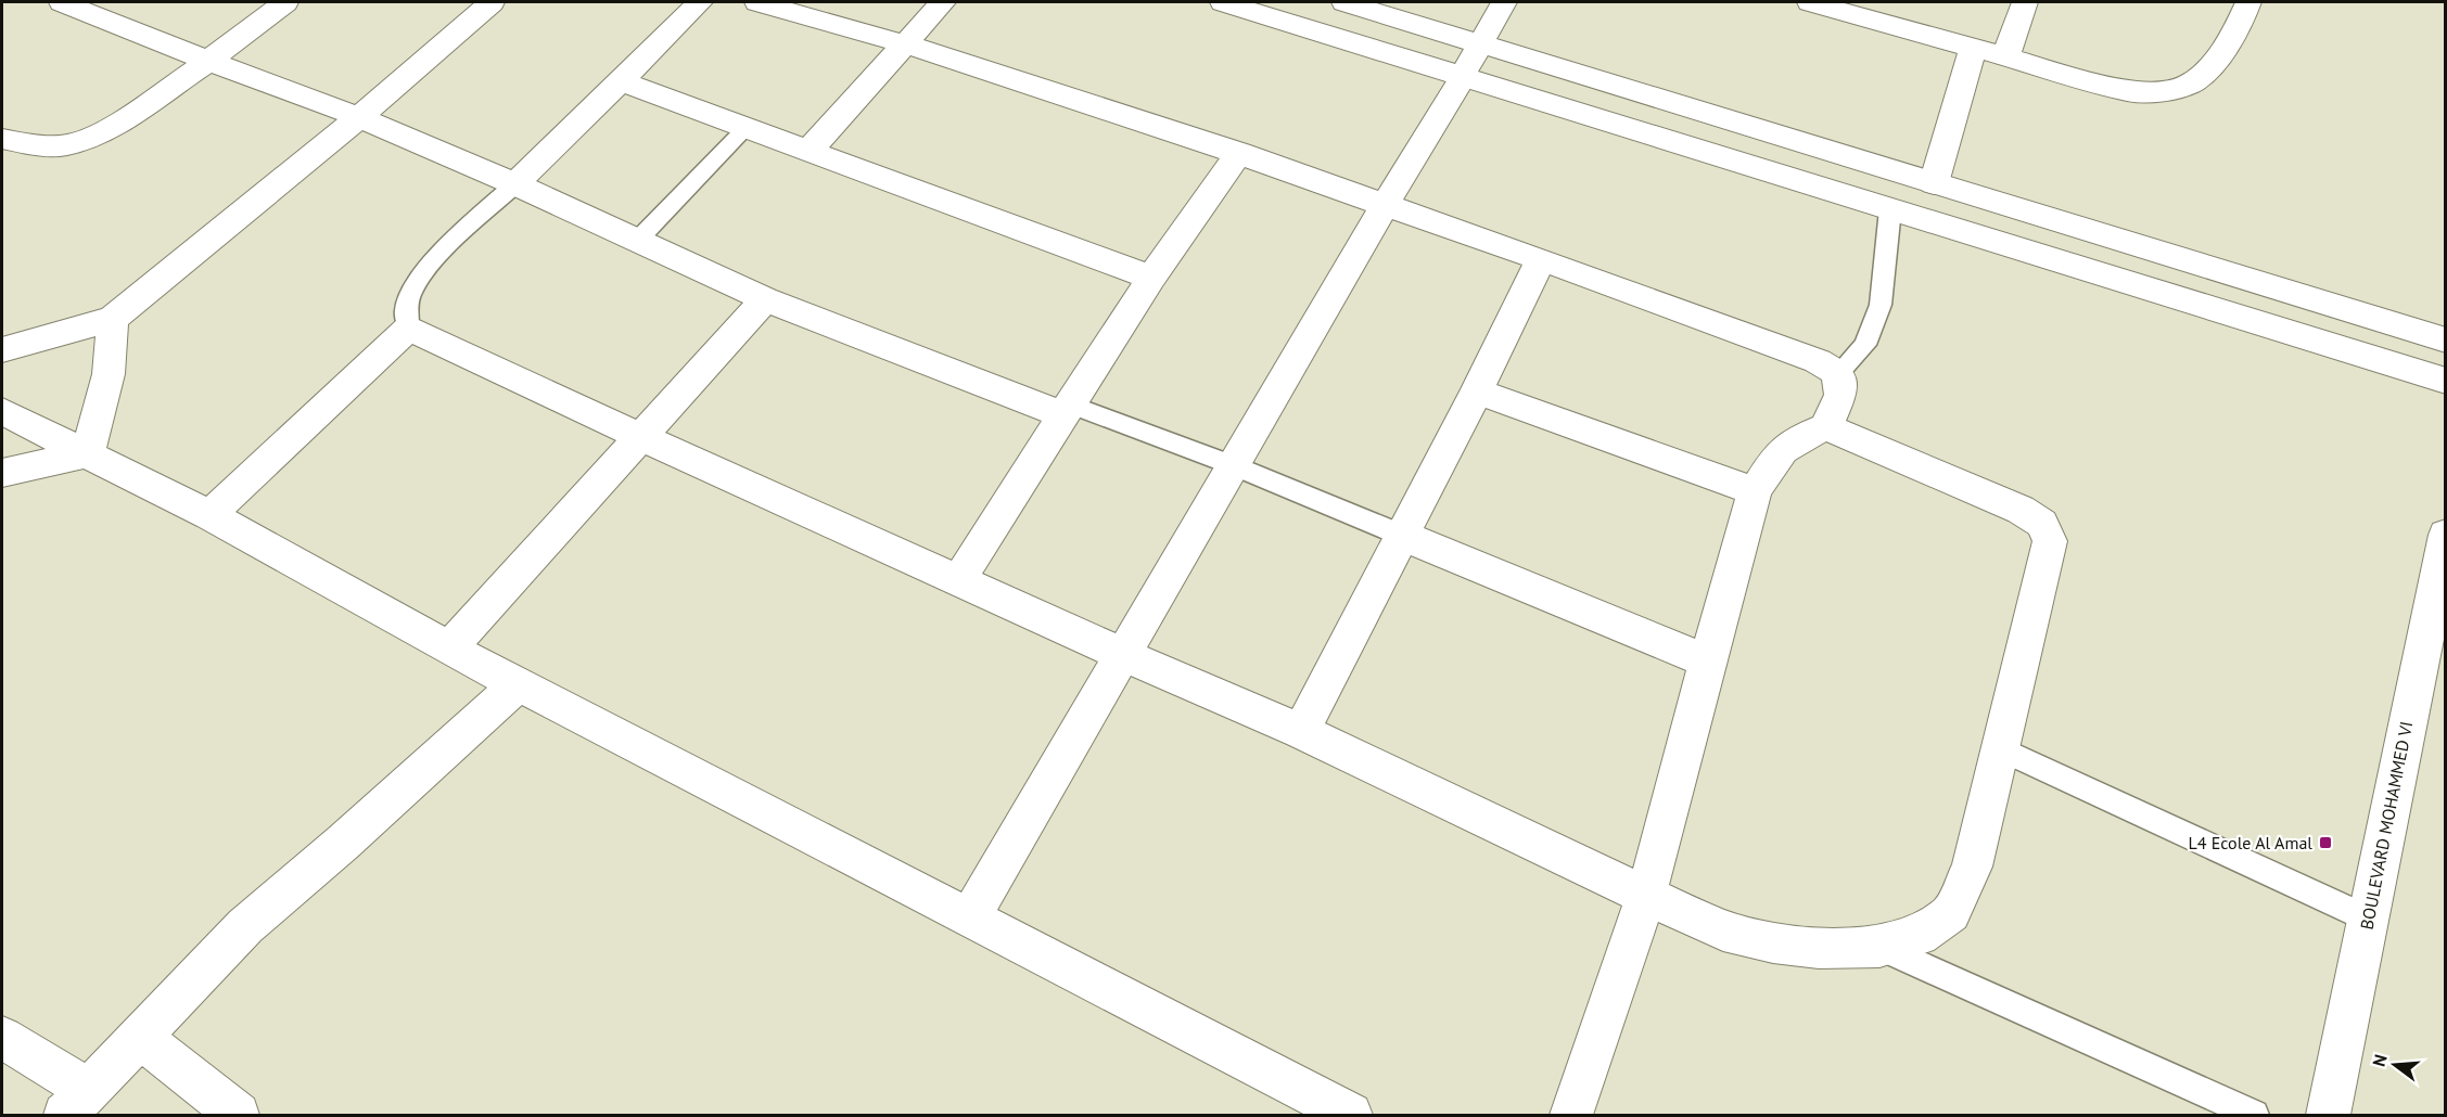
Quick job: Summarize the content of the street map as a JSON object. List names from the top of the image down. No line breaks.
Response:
{"streets":{"street":["BOULEVARD MOHAMMED VI"]},"places":{"transit":["L4 Ecole Al Amal"]},"north":"left"}
